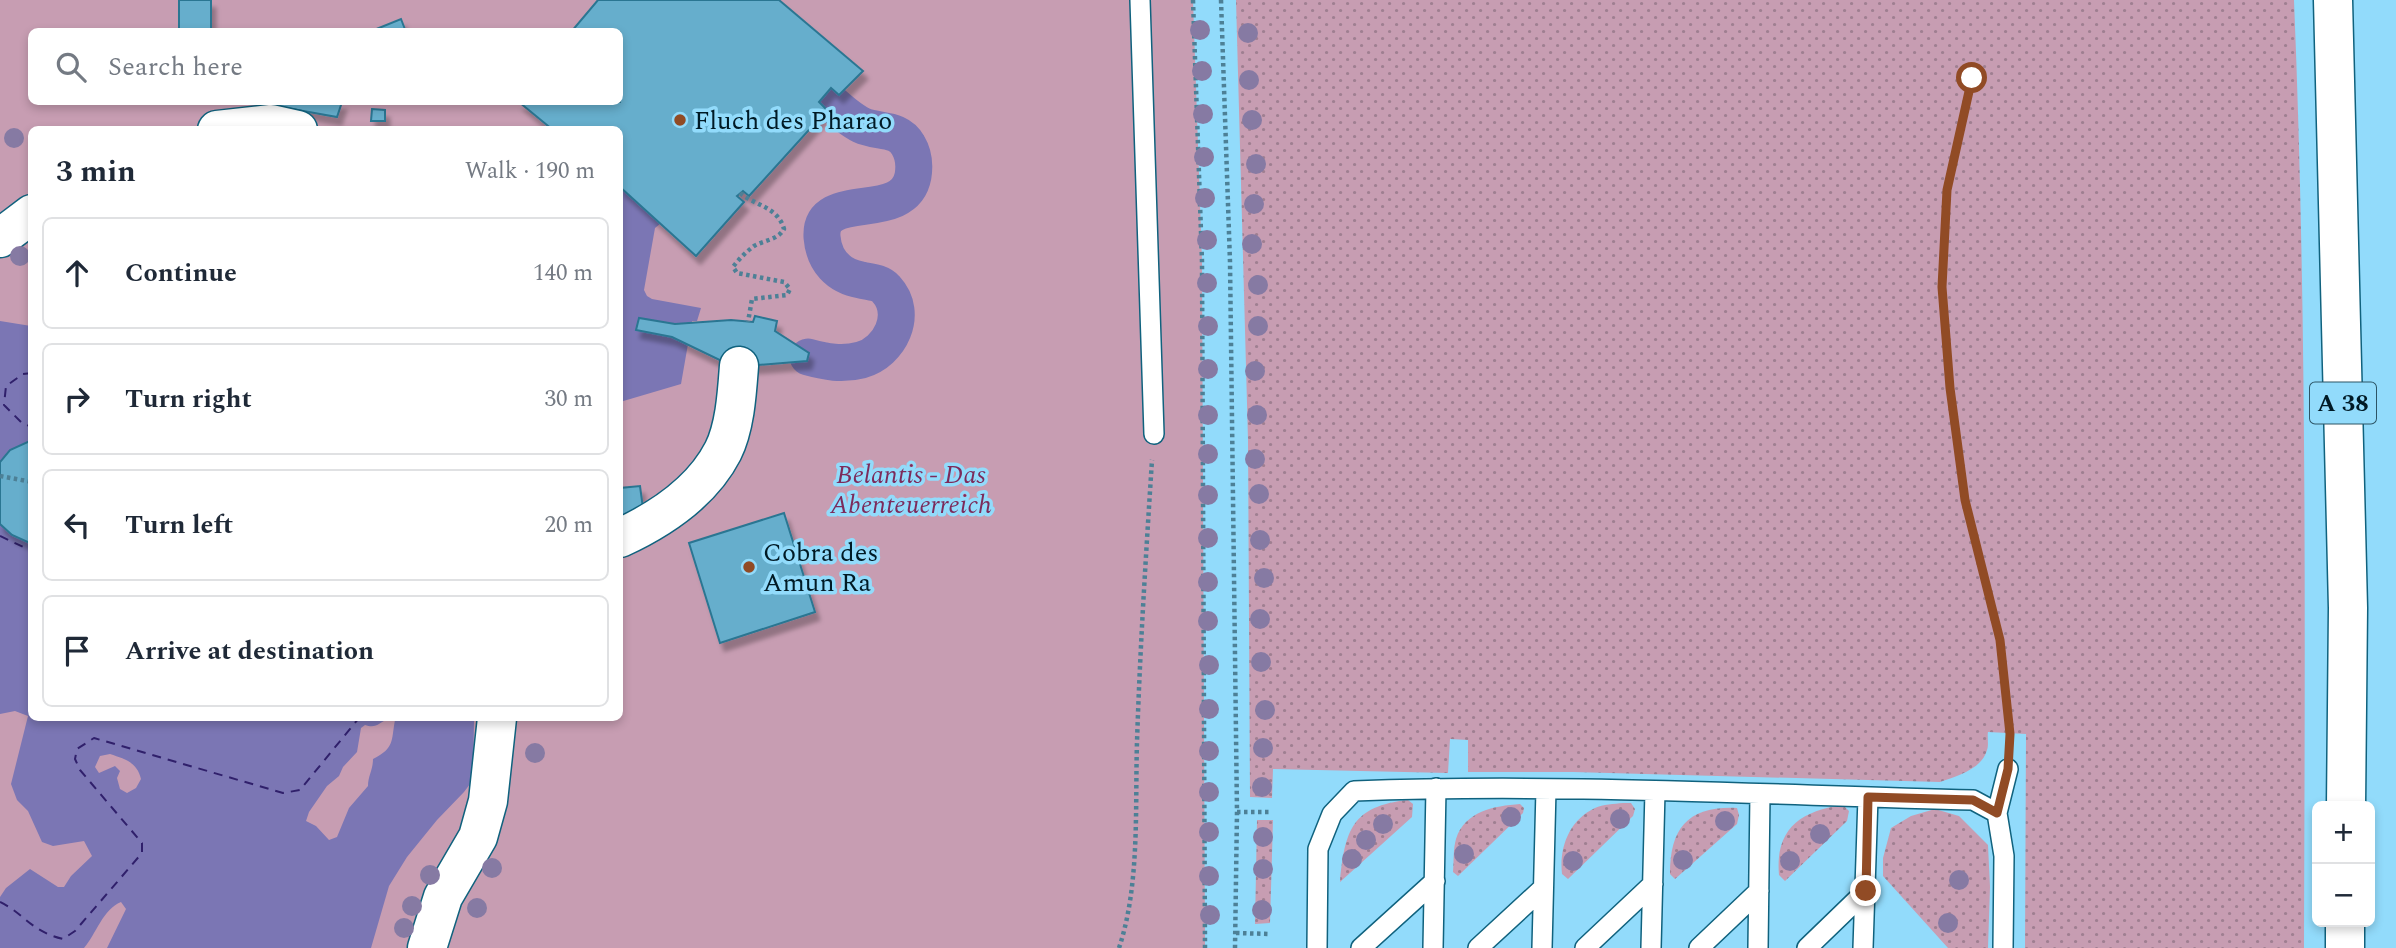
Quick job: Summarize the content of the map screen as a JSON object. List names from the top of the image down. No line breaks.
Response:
{"streets":{"main road":["A 38"]},"parks":["Belantis - Das Abenteuerreich"],"places":["Fluch des Pharao","Cobra des Amun Ra"],"page":{"search":"Search here","heading":["3 min","Walk · 190 m"],"list":[["Continue","140 m"],["Turn right","30 m"],["Turn left","20 m"],"Arrive at destination"],"map_buttons":["+","−"]}}
